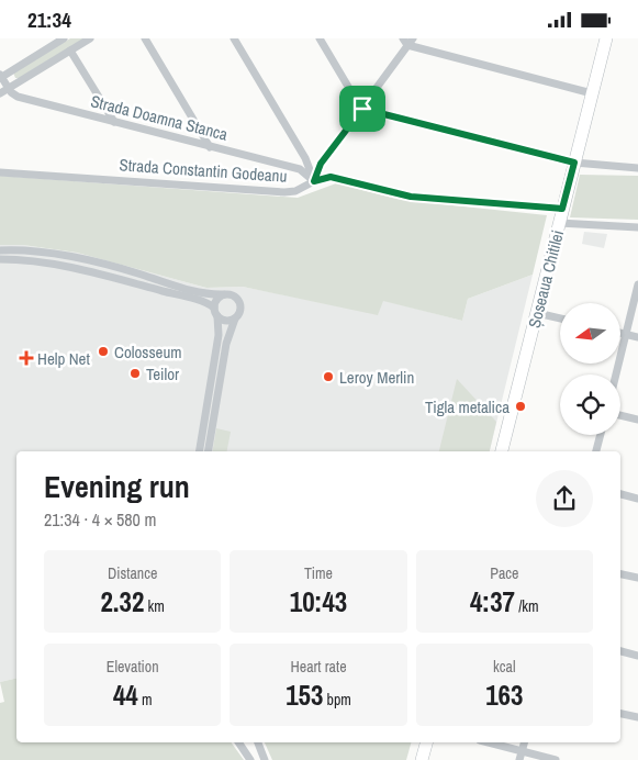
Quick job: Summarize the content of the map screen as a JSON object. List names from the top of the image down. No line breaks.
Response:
{"streets":{"main road":["Șoseaua Chitilei"],"street":["Strada Doamna Stanca","Strada Constantin Godeanu"]},"crossings":[["Strada Doamna Stanca","Strada Constantin Godeanu"],["Strada Constantin Godeanu","Șoseaua Chitilei"]],"places":{"other":["Colosseum","Teilor","Leroy Merlin","Tigla metalica"],"health":["Help Net"]},"north":"left","page":{"status":"21:34","heading":["Evening run","21:34 · 4 × 580 m"],"stats":[["Distance","2.32 km"],["Time","10:43"],["Pace","4:37 /km"],["Elevation","44 m"],["Heart rate","153 bpm"],["kcal","163"]]}}
